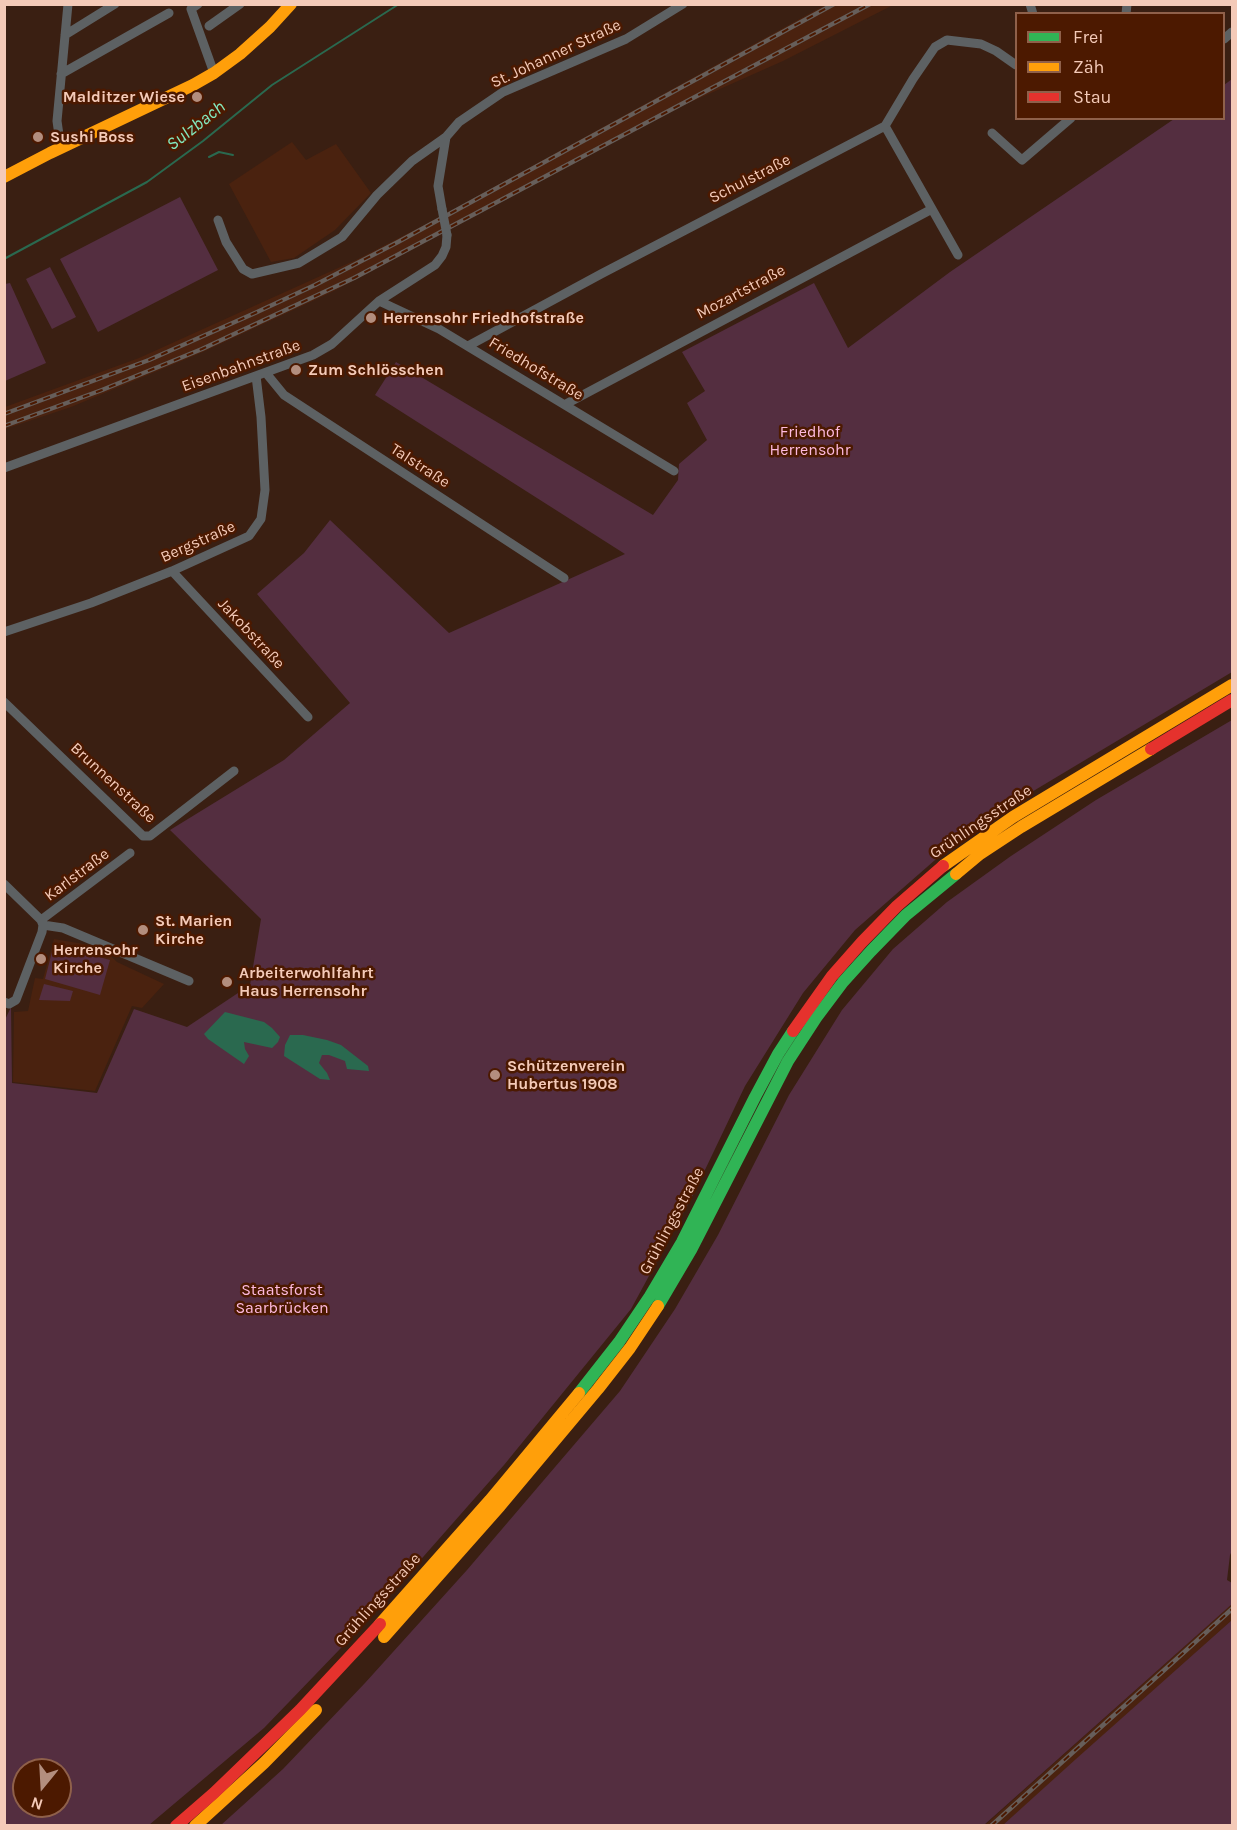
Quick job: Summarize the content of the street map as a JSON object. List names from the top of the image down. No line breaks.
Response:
{"streets":{"main road":["Grühlingsstraße"],"street":["St. Johanner Straße","Schulstraße","Mozartstraße","Eisenbahnstraße","Friedhofstraße","Talstraße","Bergstraße","Jakobstraße","Brunnenstraße","Karlstraße"]},"crossings":[["St. Johanner Straße","Eisenbahnstraße"],["Schulstraße","Friedhofstraße"],["Mozartstraße","Friedhofstraße"],["Eisenbahnstraße","Friedhofstraße"],["Eisenbahnstraße","Talstraße"],["Eisenbahnstraße","Bergstraße"],["Bergstraße","Jakobstraße"]],"water":["Sulzbach"],"parks":["Friedhof Herrensohr","Staatsforst Saarbrücken"],"places":["Malditzer Wiese","Sushi Boss","Herrensohr Friedhofstraße","Zum Schlösschen","St. Marien Kirche","Herrensohr Kirche","Arbeiterwohlfahrt Haus Herrensohr","Schützenverein Hubertus 1908"],"legend":["Frei","Zäh","Stau"],"north":"bottom"}
